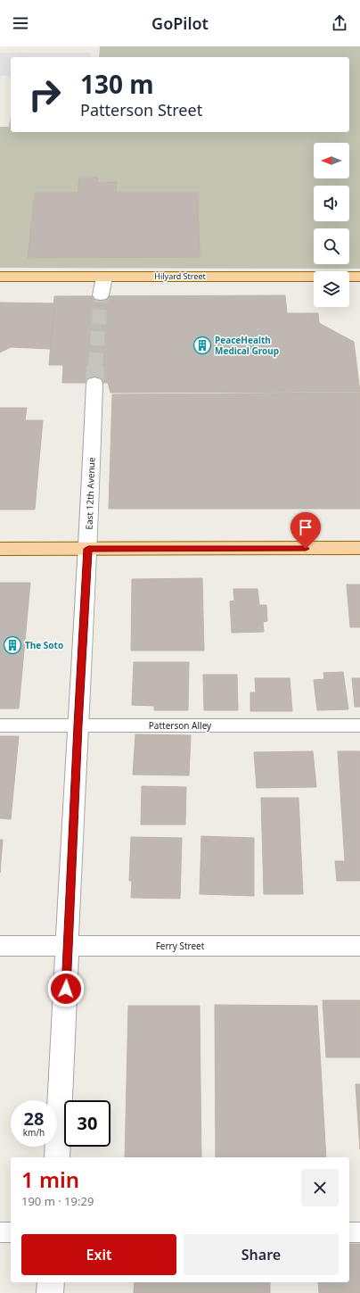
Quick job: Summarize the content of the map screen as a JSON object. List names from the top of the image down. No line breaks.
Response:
{"streets":{"main road":["Hilyard Street"],"street":["East 12th Avenue","Ferry Street"],"lane":["Patterson Alley"]},"crossings":[["East 12th Avenue","Patterson Alley"],["East 12th Avenue","Ferry Street"]],"places":{"building":["PeaceHealth Medical Group","The Soto"]},"north":"left","page":{"header":"GoPilot","turn":["130 m","Patterson Street"],"speed":"28 km/h","limit":"30","heading":["1 min","190 m · 19:29"],"buttons":["Exit","Share"]}}
